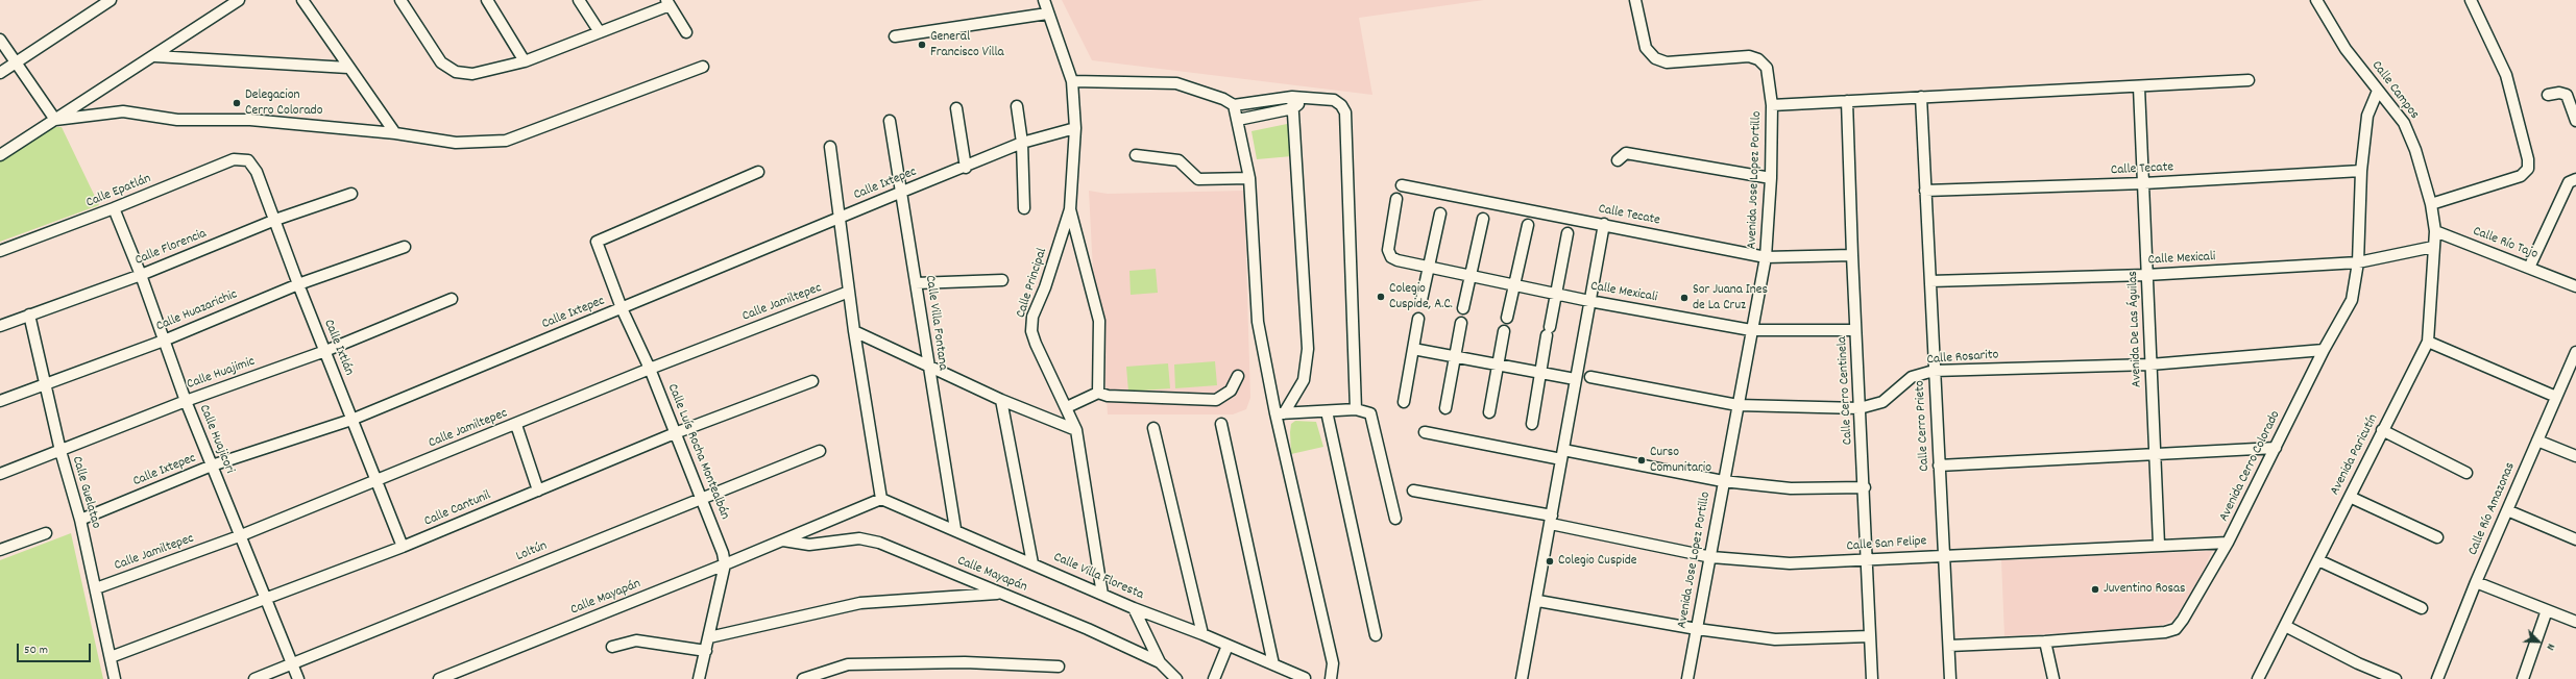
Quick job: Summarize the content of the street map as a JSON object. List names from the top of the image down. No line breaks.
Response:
{"streets":{"street":["Calle Campos","Calle Tecate","Avenida Jose Lopez Portillo","Calle Ixtepec","Calle Epatlán","Calle Río Tajo","Calle Florencia","Calle Mexicali","Calle Principal","Calle Jamiltepec","Calle Huazarichic","Calle Villa Fontana","Avenida De Las Águilas","Calle Ixtlán","Calle Rosarito","Calle Huajimic","Calle Cerro Centinela","Calle Cerro Prieto","Calle Huajicori","Calle Luís Rocha Montealbán","Avenida Paricutín","Avenida Cerro Colorado","Calle Guelatao","Calle Cantunil","Calle Río Amazonas","Calle San Felipe","Loltún","Calle Mayapán","Calle Villa Floresta"]},"crossings":[["Calle Campos","Calle Río Tajo"],["Calle Campos","Avenida Paricutín"],["Calle Campos","Avenida Cerro Colorado"],["Calle Tecate","Avenida Jose Lopez Portillo"],["Calle Tecate","Avenida De Las Águilas"],["Calle Tecate","Calle Cerro Centinela"],["Calle Tecate","Calle Cerro Prieto"],["Calle Tecate","Avenida Cerro Colorado"],["Avenida Jose Lopez Portillo","Calle Mexicali"],["Avenida Jose Lopez Portillo","Calle Rosarito"],["Avenida Jose Lopez Portillo","Calle San Felipe"],["Calle Ixtepec","Calle Principal"],["Calle Ixtepec","Calle Villa Fontana"],["Calle Ixtepec","Calle Ixtlán"],["Calle Ixtepec","Calle Huajicori"],["Calle Ixtepec","Calle Luís Rocha Montealbán"],["Calle Ixtepec","Calle Guelatao"],["Calle Epatlán","Calle Ixtlán"],["Calle Epatlán","Calle Huajicori"],["Calle Río Tajo","Avenida Paricutín"],["Calle Florencia","Calle Ixtlán"],["Calle Florencia","Calle Huajicori"],["Calle Florencia","Calle Guelatao"],["Calle Mexicali","Avenida De Las Águilas"],["Calle Mexicali","Calle Cerro Centinela"],["Calle Mexicali","Calle Cerro Prieto"],["Calle Mexicali","Avenida Paricutín"],["Calle Mexicali","Avenida Cerro Colorado"],["Calle Principal","Calle Villa Floresta"],["Calle Jamiltepec","Calle Ixtlán"],["Calle Jamiltepec","Calle Huajicori"],["Calle Jamiltepec","Calle Luís Rocha Montealbán"],["Calle Jamiltepec","Calle Guelatao"],["Calle Huazarichic","Calle Ixtlán"],["Calle Huazarichic","Calle Huajicori"],["Calle Huazarichic","Calle Guelatao"],["Calle Villa Fontana","Calle Villa Floresta"],["Avenida De Las Águilas","Calle Rosarito"],["Avenida De Las Águilas","Calle San Felipe"],["Calle Ixtlán","Calle Huajimic"],["Calle Ixtlán","Calle Cantunil"],["Calle Rosarito","Calle Cerro Centinela"],["Calle Rosarito","Calle Cerro Prieto"],["Calle Rosarito","Avenida Cerro Colorado"],["Calle Huajimic","Calle Huajicori"],["Calle Huajimic","Calle Guelatao"],["Calle Cerro Centinela","Calle San Felipe"],["Calle Cerro Prieto","Avenida Cerro Colorado"],["Calle Cerro Prieto","Calle San Felipe"],["Calle Huajicori","Calle Cantunil"],["Calle Huajicori","Loltún"],["Calle Luís Rocha Montealbán","Calle Cantunil"],["Calle Luís Rocha Montealbán","Loltún"],["Calle Luís Rocha Montealbán","Calle Mayapán"],["Avenida Cerro Colorado","Calle San Felipe"],["Calle Guelatao","Calle Cantunil"],["Calle Mayapán","Calle Villa Floresta"]],"places":["General Francisco Villa","Delegacion Cerro Colorado","Colegio Cuspide, A.C.","Sor Juana Ines de La Cruz","Curso Comunitario","Colegio Cuspide","Juventino Rosas"],"scale_bar":"50 m","north":"bottom right"}
